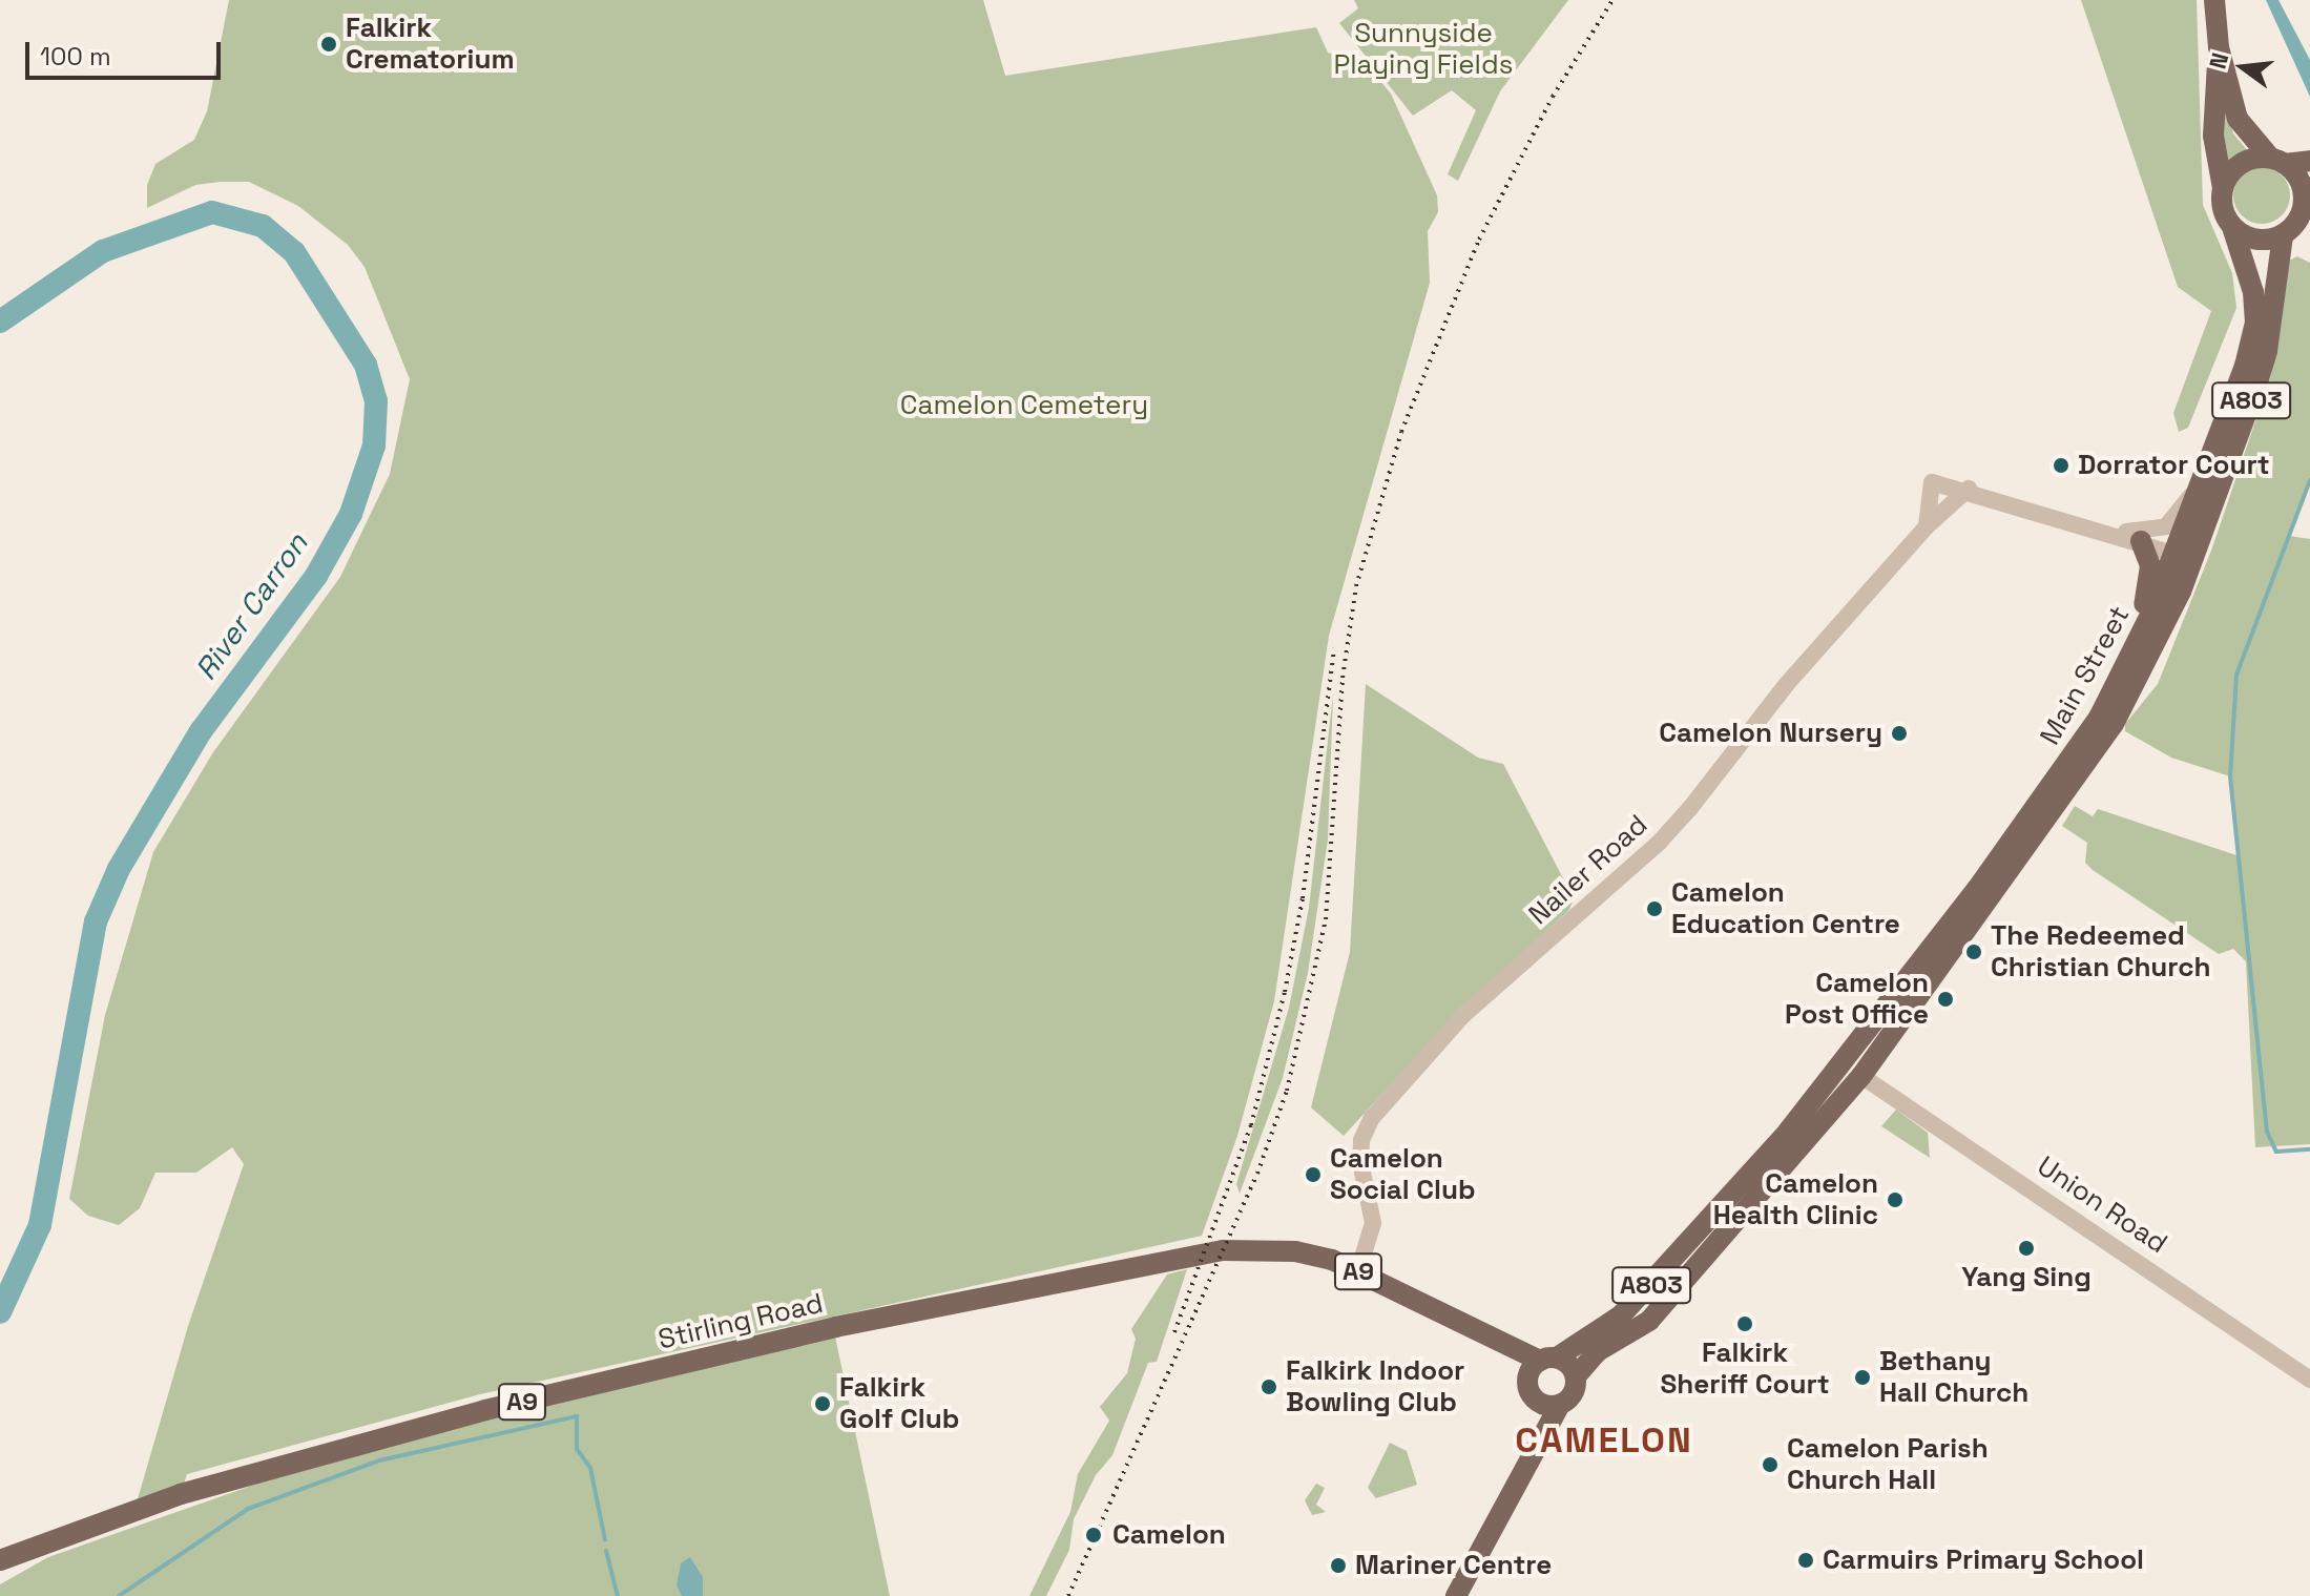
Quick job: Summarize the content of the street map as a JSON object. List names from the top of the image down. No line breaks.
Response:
{"streets":{"main road":["A803","Main Street","A9","Stirling Road"],"street":["Nailer Road","Union Road"]},"crossings":[["Main Street","Union Road"],["Main Street","Stirling Road"],["Nailer Road","Stirling Road"]],"districts":["CAMELON"],"water":["River Carron"],"parks":["Sunnyside Playing Fields","Camelon Cemetery"],"places":["Falkirk Crematorium","Dorrator Court","Camelon Nursery","Camelon Education Centre","The Redeemed Christian Church","Camelon Post Office","Camelon Social Club","Camelon Health Clinic","Yang Sing","Falkirk Sheriff Court","Bethany Hall Church","Falkirk Indoor Bowling Club","Falkirk Golf Club","Camelon Parish Church Hall","Camelon","Carmuirs Primary School","Mariner Centre"],"scale_bar":"100 m","north":"left"}
